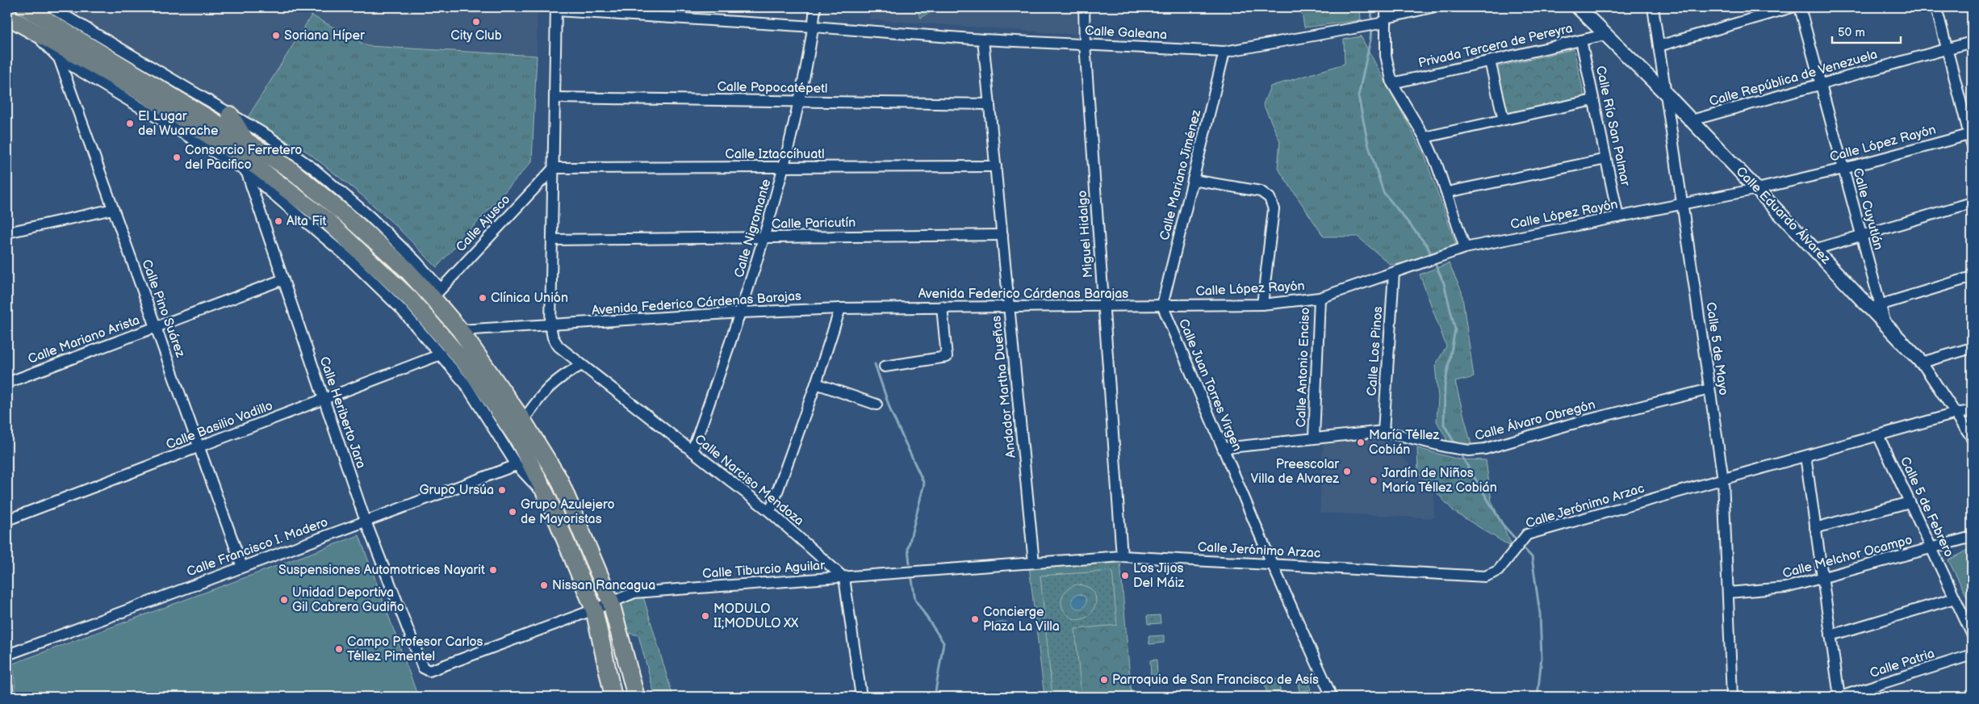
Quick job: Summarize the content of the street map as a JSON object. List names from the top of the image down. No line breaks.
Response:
{"streets":{"street":["Calle Galeana","Privada Tercera de Pereyra","Calle República de Venezuela","Calle Popocatépetl","Calle Río San Palmar","Calle López Rayón","Calle Iztaccíhuatl","Calle Mariano Jiménez","Calle Cuyutlán","Calle Eduardo Álvarez","Calle Ajusco","Calle Paricutín","Calle Nigromante","Miguel Hidalgo","Avenida Federico Cárdenas Barajas","Calle Pino Suárez","Calle Mariano Arista","Calle 5 de Mayo","Calle Los Pinos","Calle Antonio Enciso","Calle Juan Torres Virgen","Andador Martha Dueñas","Calle Heriberto Jara","Calle Álvaro Obregón","Calle Basilio Vadillo","Calle Narciso Mendoza","Calle Jerónimo Arzac","Calle 5 de Febrero","Calle Francisco I. Madero","Calle Melchor Ocampo","Calle Tiburcio Aguilar","Calle Patria"]},"crossings":[["Calle Galeana","Calle Mariano Jiménez"],["Calle Galeana","Calle Nigromante"],["Calle Galeana","Miguel Hidalgo"],["Calle Galeana","Andador Martha Dueñas"],["Privada Tercera de Pereyra","Calle Río San Palmar"],["Privada Tercera de Pereyra","Calle Eduardo Álvarez"],["Calle República de Venezuela","Calle Cuyutlán"],["Calle República de Venezuela","Calle Eduardo Álvarez"],["Calle Popocatépetl","Calle Nigromante"],["Calle Popocatépetl","Andador Martha Dueñas"],["Calle Río San Palmar","Calle López Rayón"],["Calle López Rayón","Calle Mariano Jiménez"],["Calle López Rayón","Calle Cuyutlán"],["Calle López Rayón","Calle Eduardo Álvarez"],["Calle López Rayón","Avenida Federico Cárdenas Barajas"],["Calle López Rayón","Calle 5 de Mayo"],["Calle López Rayón","Calle Los Pinos"],["Calle López Rayón","Calle Antonio Enciso"],["Calle López Rayón","Calle Juan Torres Virgen"],["Calle Iztaccíhuatl","Calle Ajusco"],["Calle Iztaccíhuatl","Calle Nigromante"],["Calle Iztaccíhuatl","Andador Martha Dueñas"],["Calle Mariano Jiménez","Avenida Federico Cárdenas Barajas"],["Calle Mariano Jiménez","Calle Juan Torres Virgen"],["Calle Cuyutlán","Calle Eduardo Álvarez"],["Calle Eduardo Álvarez","Calle 5 de Mayo"],["Calle Eduardo Álvarez","Calle Jerónimo Arzac"],["Calle Paricutín","Calle Nigromante"],["Calle Paricutín","Andador Martha Dueñas"],["Calle Nigromante","Avenida Federico Cárdenas Barajas"],["Calle Nigromante","Calle Narciso Mendoza"],["Miguel Hidalgo","Avenida Federico Cárdenas Barajas"],["Miguel Hidalgo","Calle Jerónimo Arzac"],["Miguel Hidalgo","Calle Tiburcio Aguilar"],["Avenida Federico Cárdenas Barajas","Calle Juan Torres Virgen"],["Avenida Federico Cárdenas Barajas","Andador Martha Dueñas"],["Avenida Federico Cárdenas Barajas","Calle Narciso Mendoza"],["Calle Pino Suárez","Calle Mariano Arista"],["Calle Pino Suárez","Calle Basilio Vadillo"],["Calle Pino Suárez","Calle Francisco I. Madero"],["Calle Mariano Arista","Calle Heriberto Jara"],["Calle 5 de Mayo","Calle Álvaro Obregón"],["Calle 5 de Mayo","Calle Jerónimo Arzac"],["Calle 5 de Mayo","Calle Melchor Ocampo"],["Calle Los Pinos","Calle Álvaro Obregón"],["Calle Antonio Enciso","Calle Álvaro Obregón"],["Calle Juan Torres Virgen","Calle Álvaro Obregón"],["Calle Juan Torres Virgen","Calle Jerónimo Arzac"],["Andador Martha Dueñas","Calle Tiburcio Aguilar"],["Calle Heriberto Jara","Calle Basilio Vadillo"],["Calle Heriberto Jara","Calle Francisco I. Madero"],["Calle Heriberto Jara","Calle Tiburcio Aguilar"],["Calle Narciso Mendoza","Calle Tiburcio Aguilar"],["Calle Jerónimo Arzac","Calle 5 de Febrero"],["Calle Jerónimo Arzac","Calle Tiburcio Aguilar"],["Calle 5 de Febrero","Calle Melchor Ocampo"]],"places":["City Club","Soriana Híper","El Lugar del Wuarache","Consorcio Ferretero del Pacifico","Alta Fit","Clínica Unión","María Téllez Cobián","Preescolar Villa de Alvarez","Jardín de Niños María Téllez Cobián","Grupo Ursúa","Grupo Azulejero de Mayoristas","Suspensiones Automotrices Nayarit","Los Jijos Del Máiz","Nissan Rancagua","Unidad Deportiva Gil Cabrera Gudiño","MODULO II;MODULO XX","Concierge Plaza La Villa","Campo Profesor Carlos Téllez Pimentel","Parroquia de San Francisco de Asís"],"scale_bar":"50 m"}
